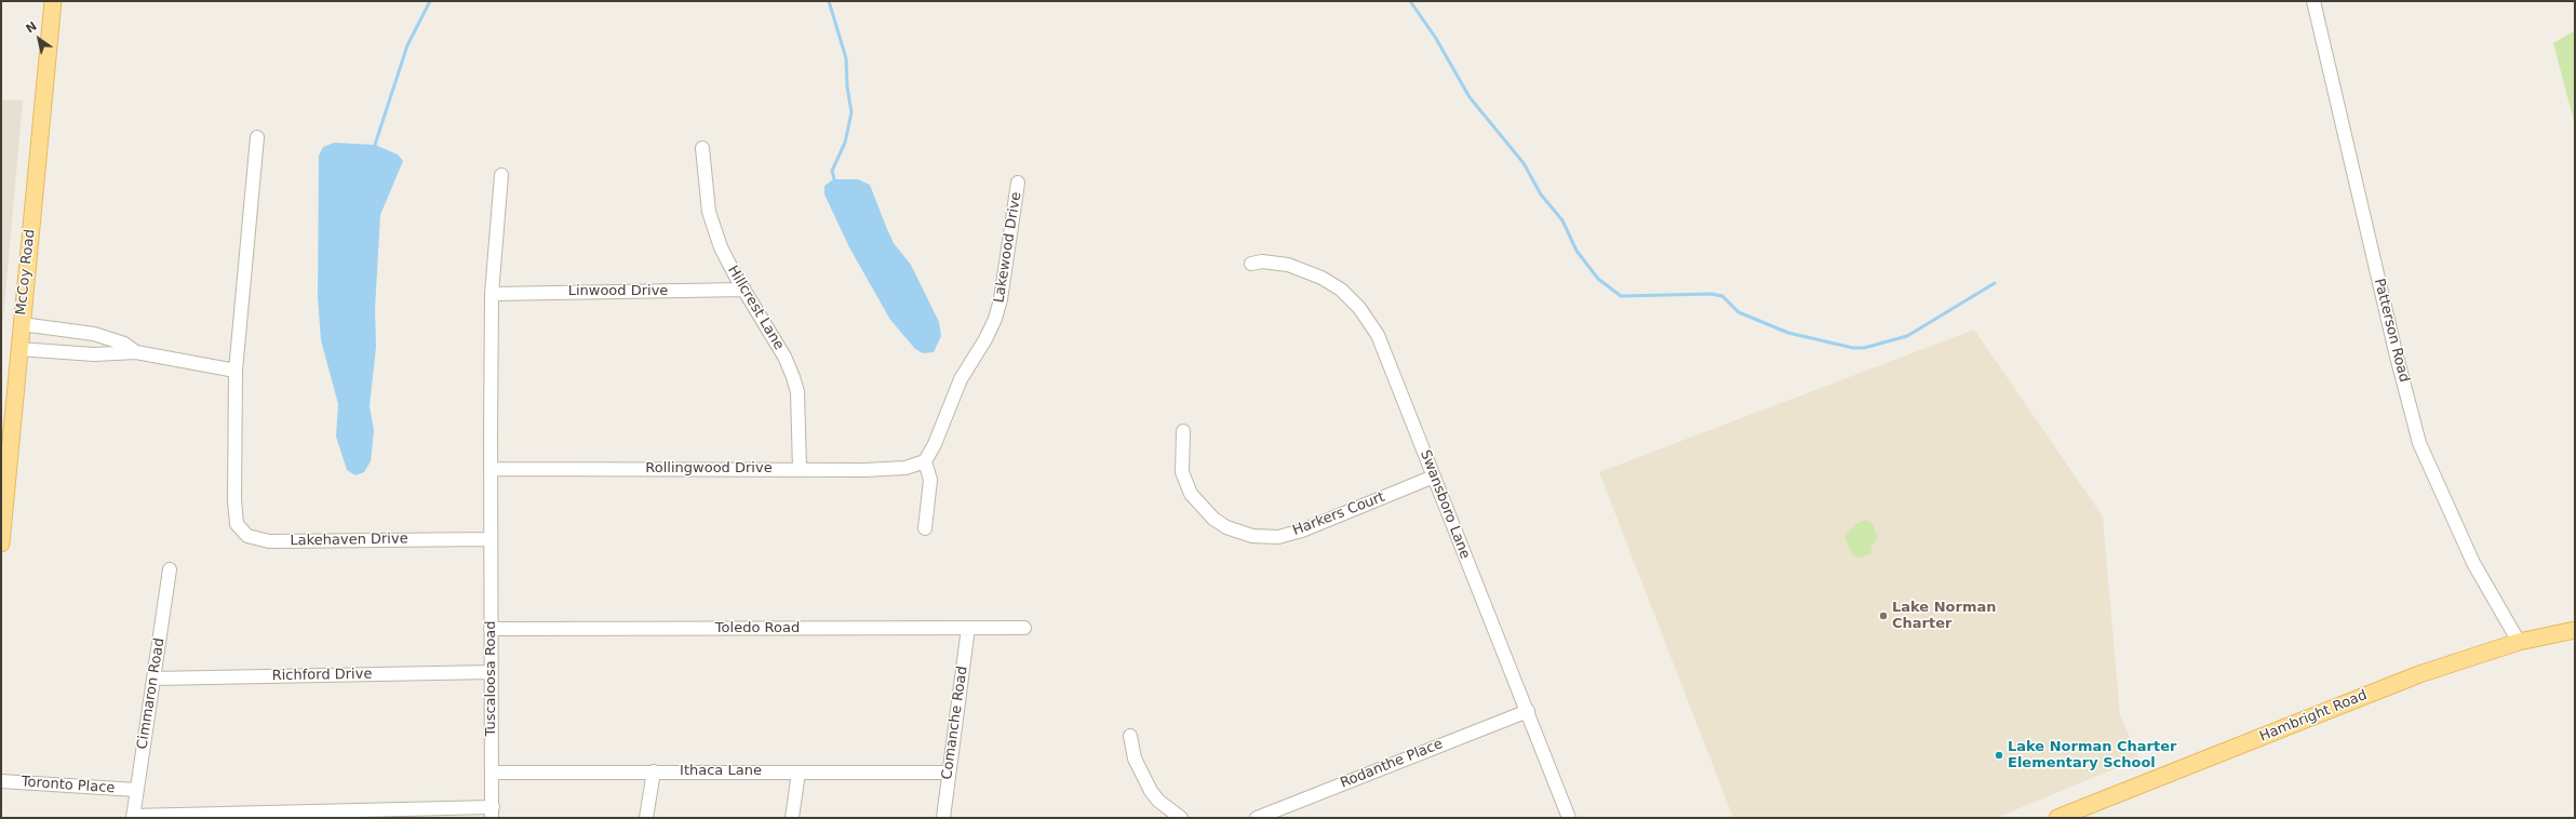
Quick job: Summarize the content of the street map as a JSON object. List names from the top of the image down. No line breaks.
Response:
{"streets":{"main road":["McCoy Road","Hambright Road"],"street":["Lakewood Drive","Linwood Drive","Hillcrest Lane","Patterson Road","Rollingwood Drive","Swansboro Lane","Harkers Court","Lakehaven Drive","Toledo Road","Richford Drive","Tuscaloosa Road","Cimmaron Road","Comanche Road","Rodanthe Place","Ithaca Lane","Toronto Place"]},"crossings":[["Lakewood Drive","Rollingwood Drive"],["Linwood Drive","Hillcrest Lane"],["Hillcrest Lane","Rollingwood Drive"],["Patterson Road","Hambright Road"],["Swansboro Lane","Harkers Court"],["Swansboro Lane","Rodanthe Place"],["Lakehaven Drive","Tuscaloosa Road"],["Toledo Road","Tuscaloosa Road"],["Toledo Road","Comanche Road"],["Richford Drive","Tuscaloosa Road"],["Richford Drive","Cimmaron Road"],["Tuscaloosa Road","Ithaca Lane"],["Cimmaron Road","Toronto Place"],["Comanche Road","Ithaca Lane"]],"places":["Lake Norman Charter","Lake Norman Charter Elementary School"],"north":"top left"}
